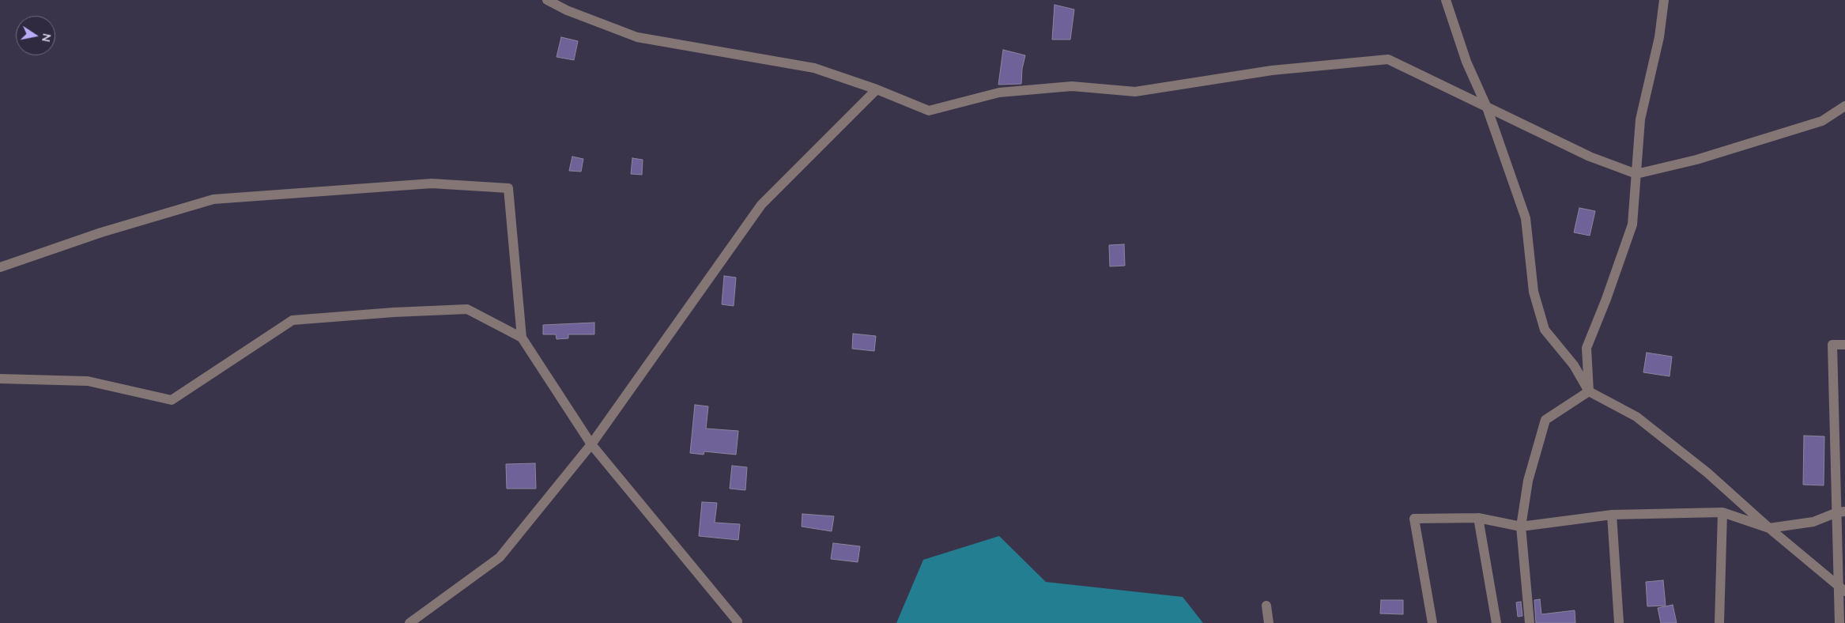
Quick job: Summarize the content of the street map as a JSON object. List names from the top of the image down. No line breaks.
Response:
{"north":"right"}
